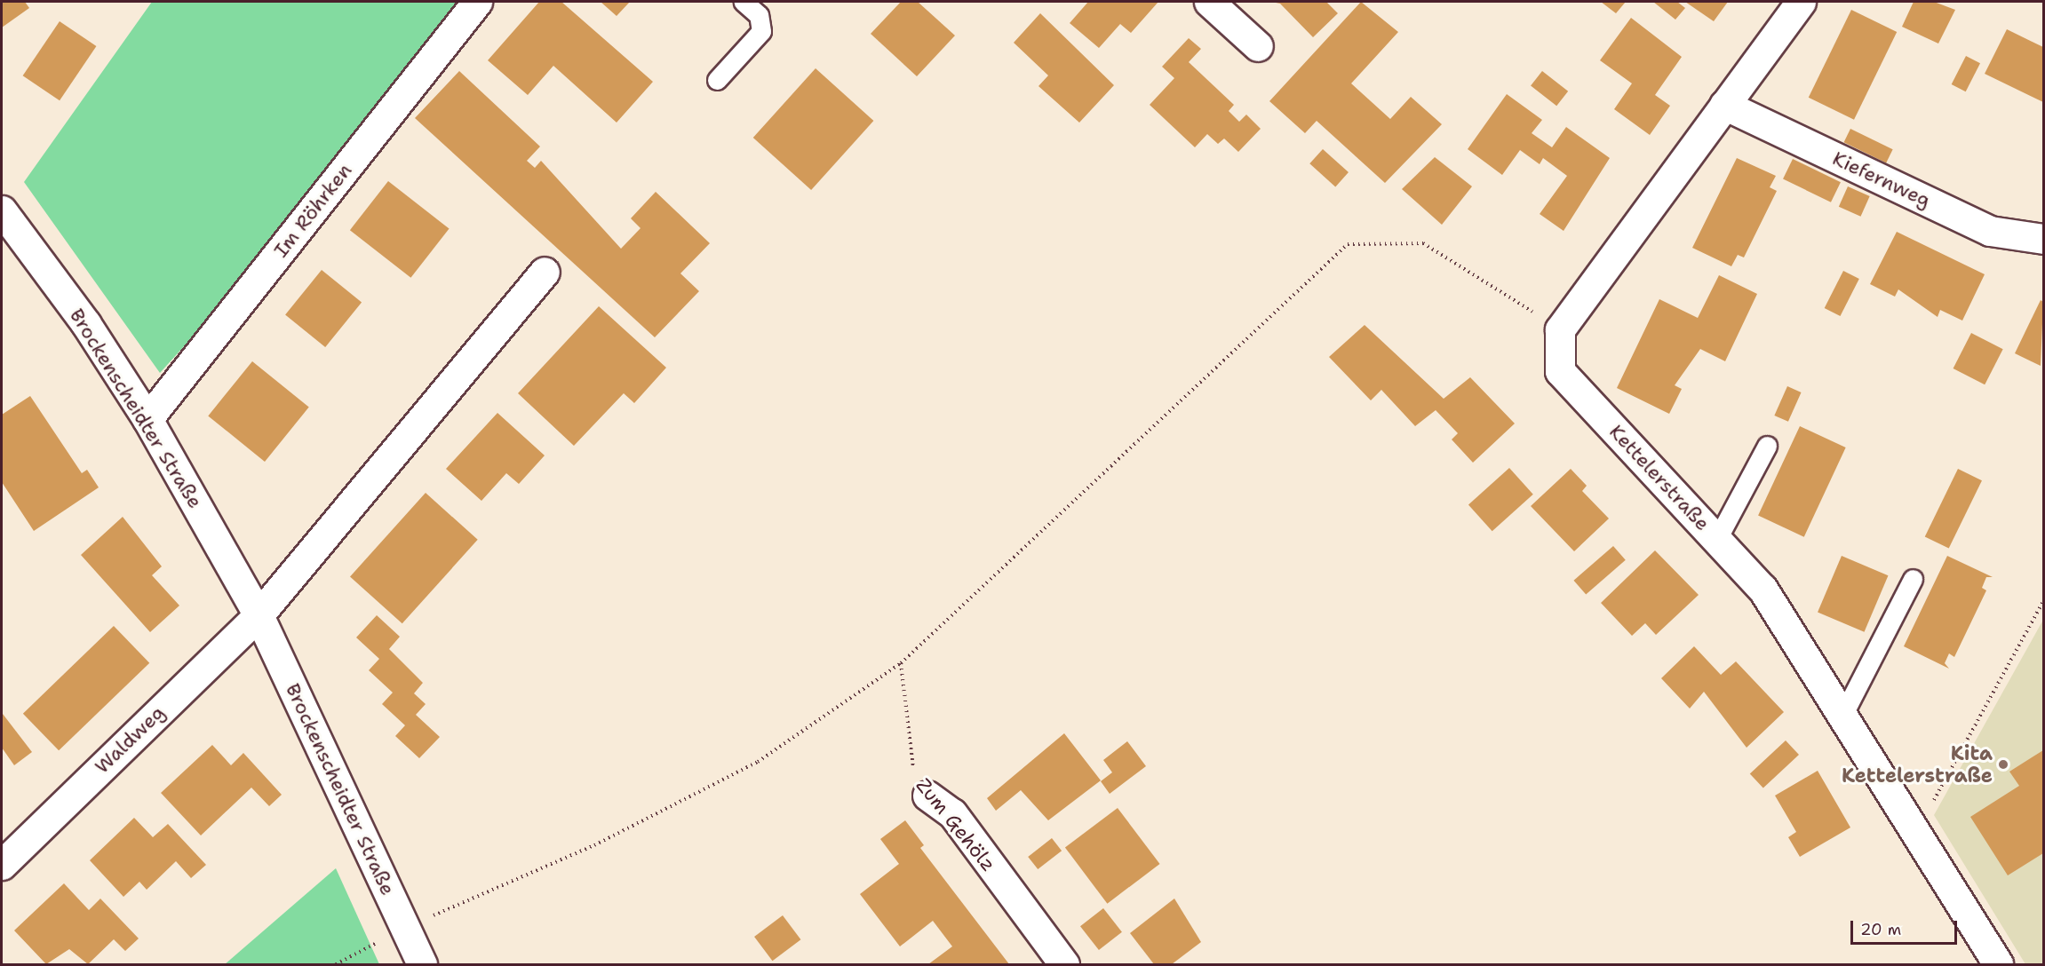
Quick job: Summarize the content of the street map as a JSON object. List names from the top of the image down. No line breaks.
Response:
{"streets":{"street":["Kiefernweg","Im Röhrken","Brockenscheidter Straße","Kettelerstraße","Waldweg","Zum Gehölz"]},"crossings":[["Im Röhrken","Brockenscheidter Straße"],["Brockenscheidter Straße","Waldweg"]],"places":["Kita Kettelerstraße"],"scale_bar":"20 m"}
